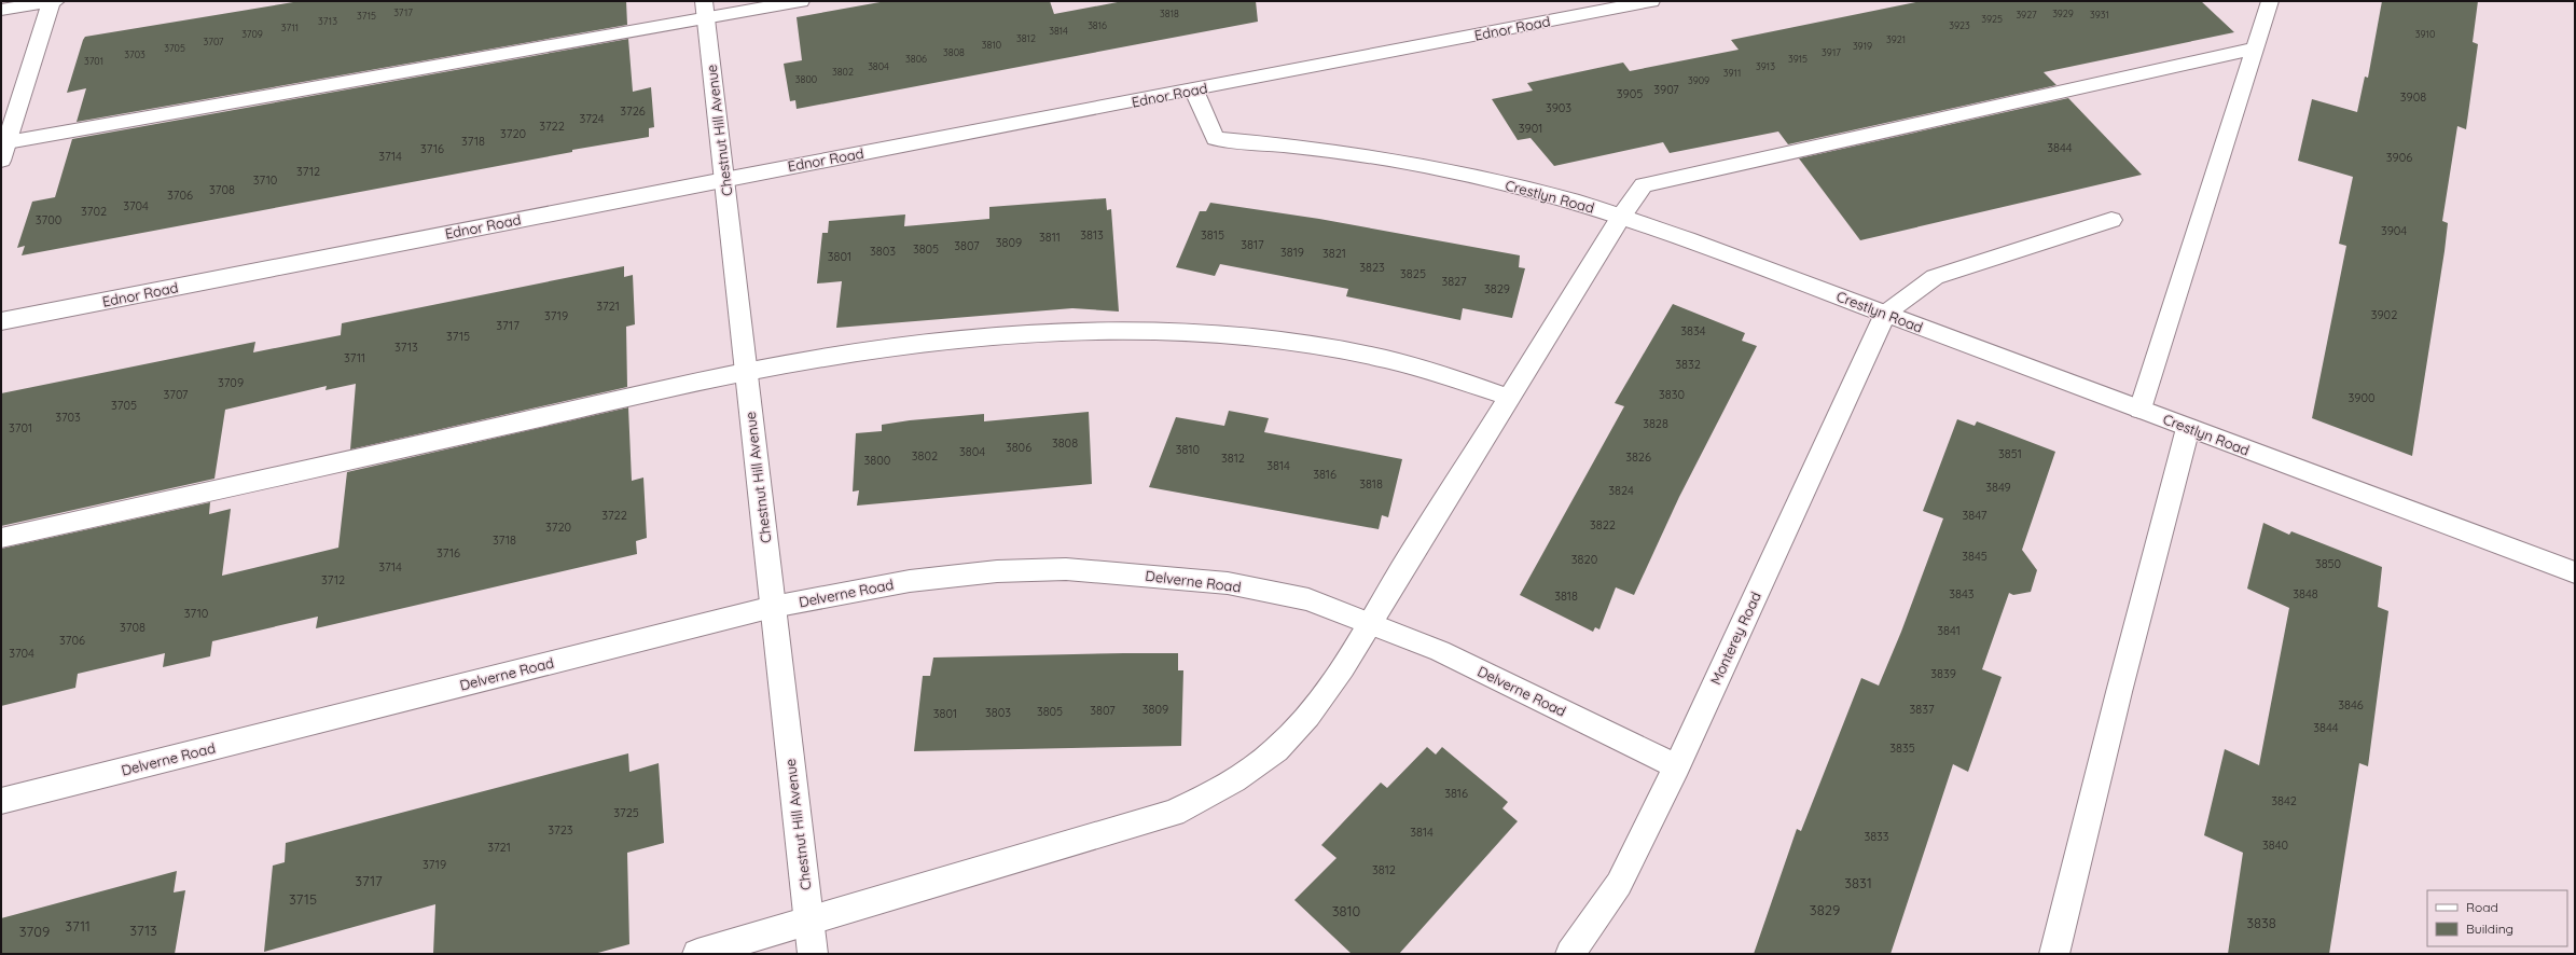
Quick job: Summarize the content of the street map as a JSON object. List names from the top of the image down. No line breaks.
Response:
{"streets":{"street":["Ednor Road","Chestnut Hill Avenue","Crestlyn Road","Delverne Road","Monterey Road"]},"crossings":[["Ednor Road","Chestnut Hill Avenue"],["Ednor Road","Crestlyn Road"],["Chestnut Hill Avenue","Delverne Road"],["Crestlyn Road","Monterey Road"],["Delverne Road","Monterey Road"]],"house_numbers":["3717","3818","3929","3927","3931","3715","3925","3713","3816","3923","3711","3814","3709","3910","3812","3921","3707","3810","3919","3705","3808","3917","3703","3806","3915","3701","3804","3913","3802","3911","3800","3909","3907","3905","3908","3903","3726","3724","3722","3901","3720","3718","3844","3716","3714","3906","3712","3710","3708","3706","3704","3702","3700","3904","3813","3815","3811","3809","3817","3807","3805","3803","3819","3821","3801","3823","3825","3827","3829","3721","3902","3719","3717","3834","3715","3713","3711","3832","3709","3707","3830","3900","3705","3703","3828","3701","3808","3806","3810","3804","3851","3802","3826","3812","3800","3814","3816","3818","3849","3824","3722","3847","3822","3720","3718","3716","3845","3820","3850","3714","3712","3843","3848","3818","3710","3708","3841","3706","3704","3839","3846","3809","3837","3807","3805","3803","3801","3844","3835","3816","3842","3725","3723","3814","3833","3840","3721","3719","3812","3717","3831","3715","3829","3810","3838","3711","3713","3709"],"legend":["Road","Building"]}
